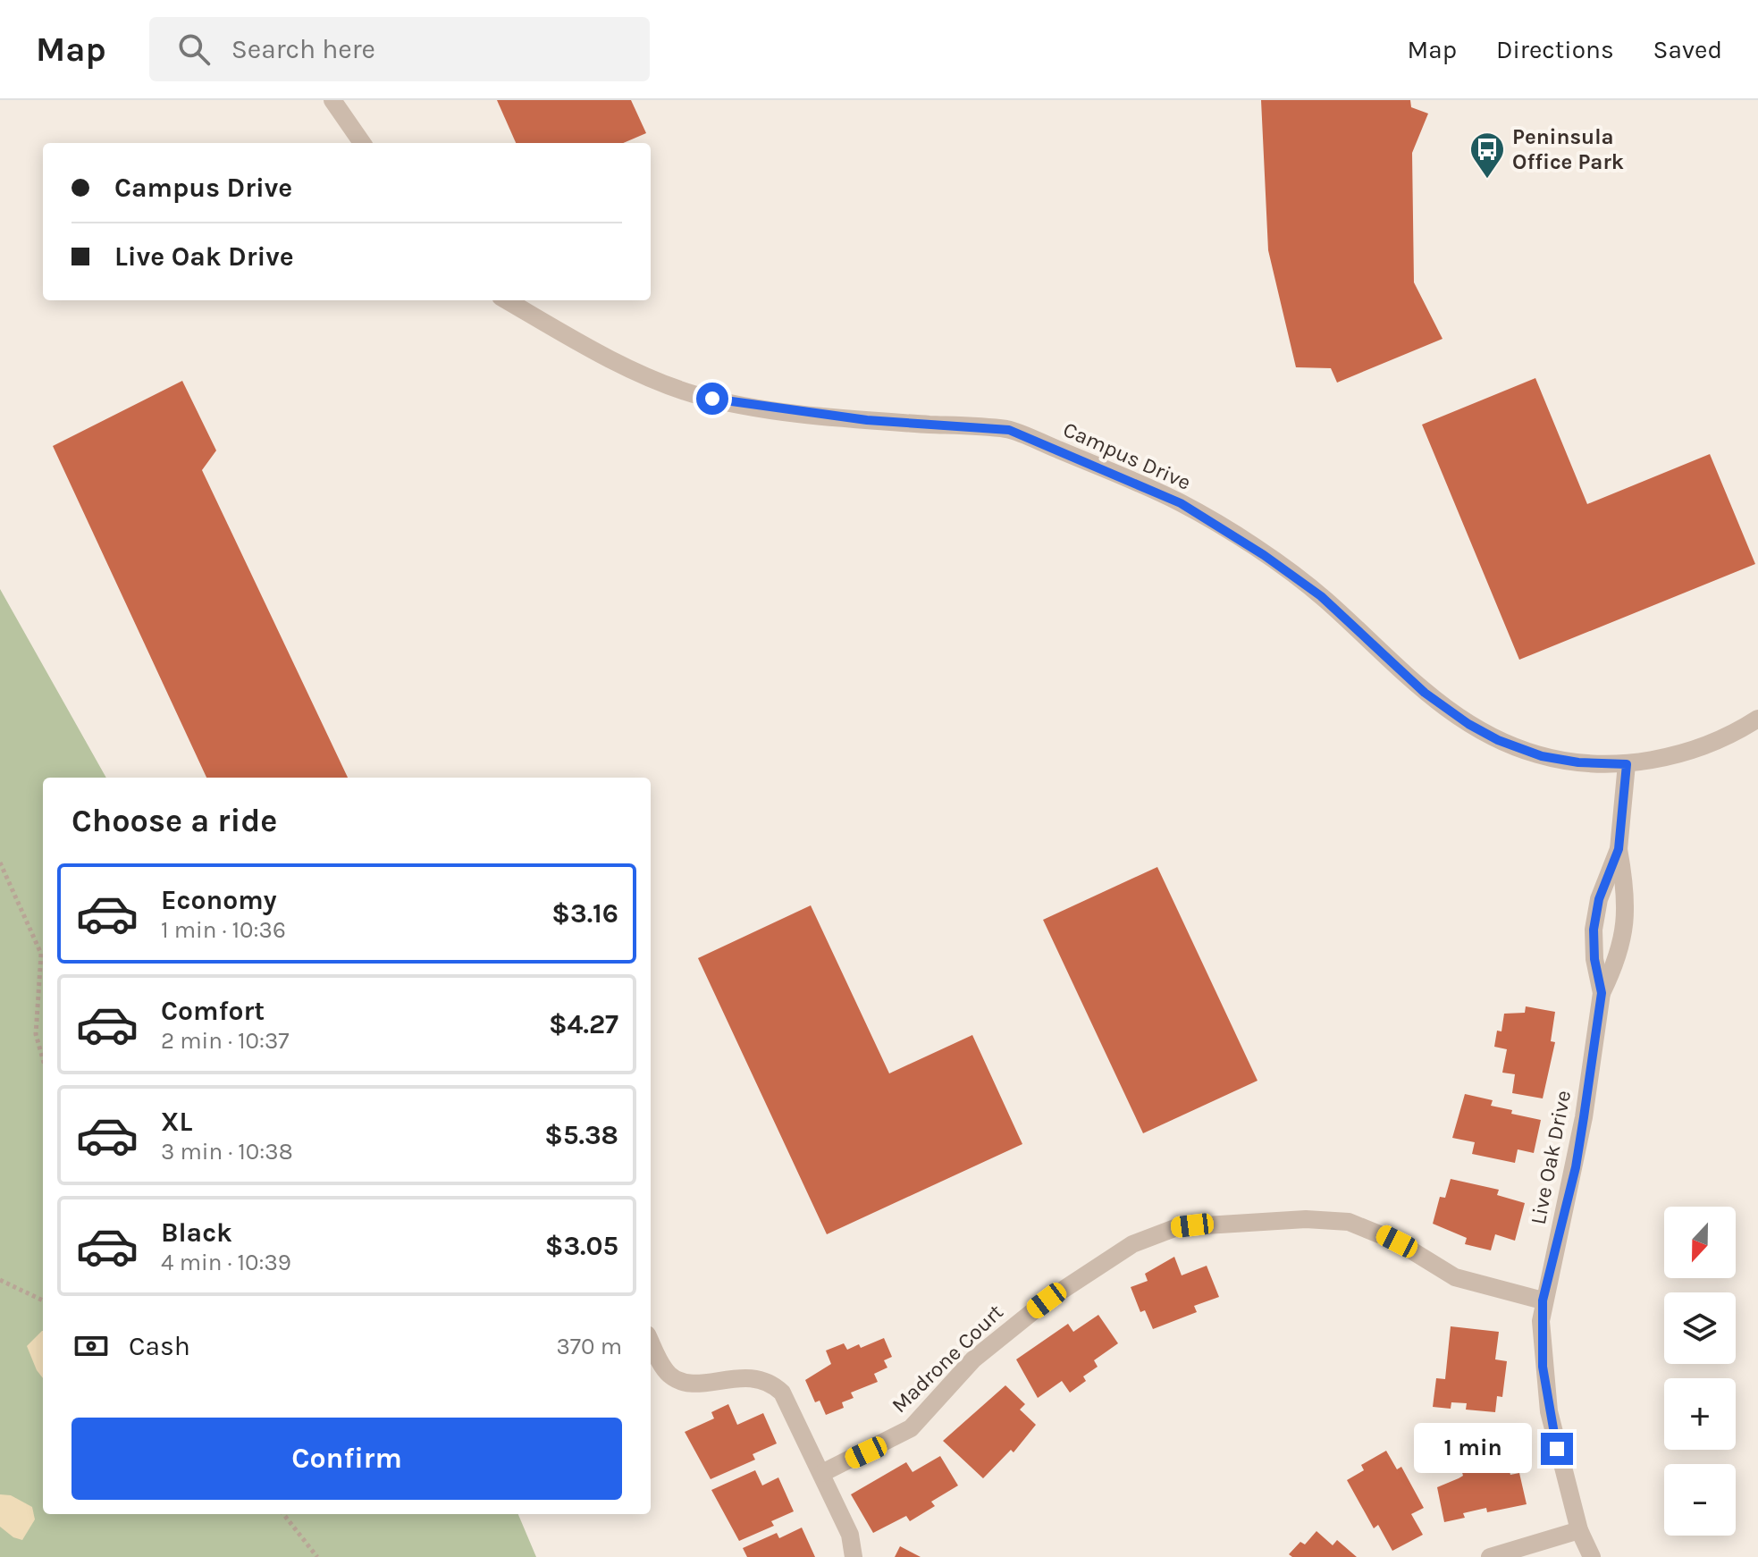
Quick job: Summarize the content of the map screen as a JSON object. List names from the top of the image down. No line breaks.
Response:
{"streets":{"street":["Campus Drive","Live Oak Drive","Madrone Court"]},"crossings":[["Campus Drive","Live Oak Drive"],["Live Oak Drive","Madrone Court"]],"places":{"bus stop":["Peninsula Office Park"]},"north":"bottom","page":{"header":"Map","search":"Search here","nav":["Map","Directions","Saved"],"banner":["Campus Drive","Live Oak Drive"],"heading":"Choose a ride","list":[{"name":"Economy","note":"1 min · 10:36","value":"$3.16"},{"name":"Comfort","note":"2 min · 10:37","value":"$4.27"},{"name":"XL","note":"3 min · 10:38","value":"$5.38"},{"name":"Black","note":"4 min · 10:39","value":"$3.05"}],"map_buttons":["+","−"],"pay":["Cash","370 m"],"buttons":"Confirm","bubble":"1 min"}}
